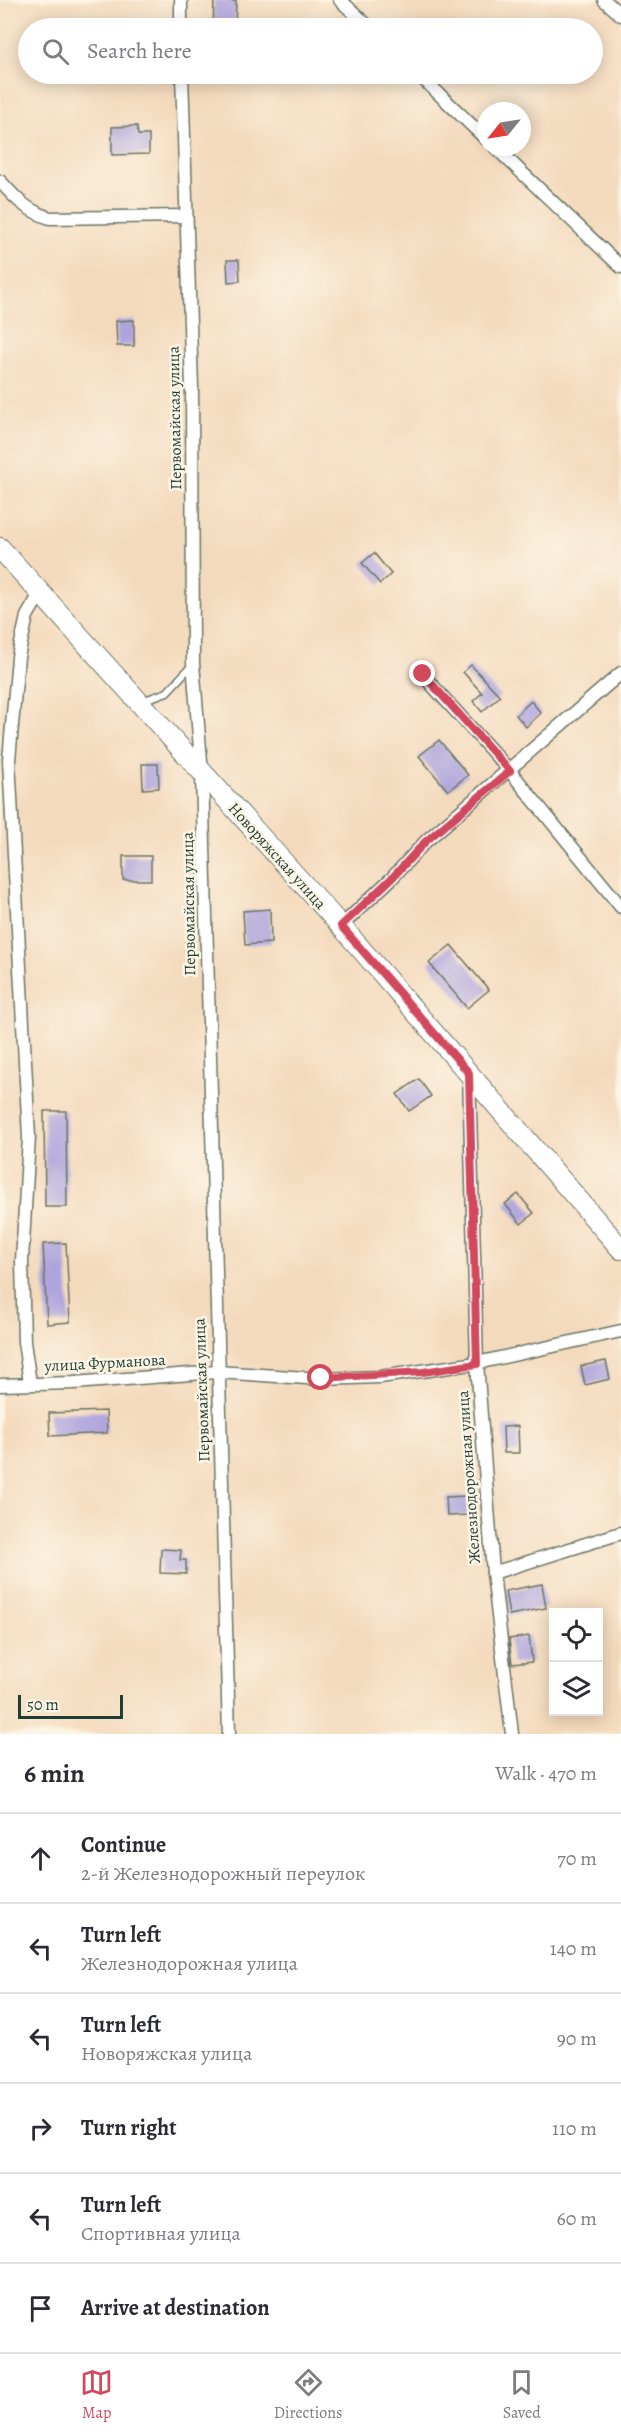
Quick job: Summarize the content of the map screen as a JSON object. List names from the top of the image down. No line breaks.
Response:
{"streets":{"main road":["Новоряжская улица"],"street":["Первомайская улица","улица Фурманова","Железнодорожная улица"]},"crossings":[["Первомайская улица","Новоряжская улица"],["Первомайская улица","улица Фурманова"],["Новоряжская улица","Железнодорожная улица"],["улица Фурманова","Железнодорожная улица"]],"scale_bar":"50 m","north":"bottom left","page":{"search":"Search here","scale":"50 m","heading":["6 min","Walk · 470 m"],"list":[["Continue","2-й Железнодорожный переулок","70 m"],["Turn left","Железнодорожная улица","140 m"],["Turn left","Новоряжская улица","90 m"],["Turn right","110 m"],["Turn left","Спортивная улица","60 m"],"Arrive at destination"],"nav":["Map","Directions","Saved"]}}
